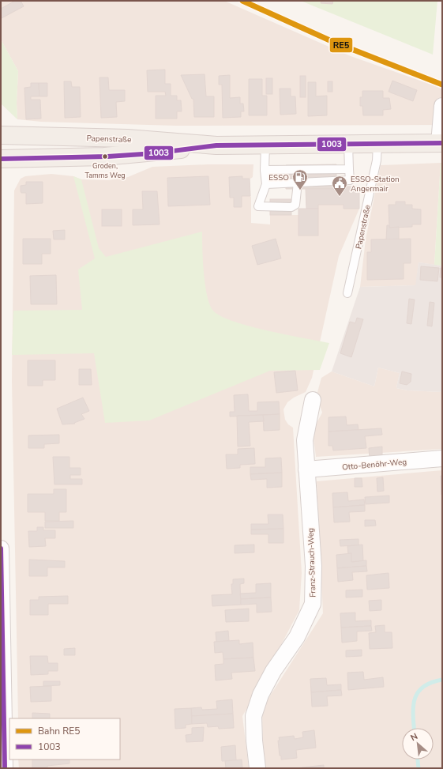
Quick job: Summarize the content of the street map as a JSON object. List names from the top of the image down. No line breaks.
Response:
{"streets":{"main road":["Papenstraße"],"street":["Otto-Benöhr-Weg","Franz-Strauch-Weg"]},"crossings":[["Otto-Benöhr-Weg","Franz-Strauch-Weg"]],"places":{"other":["Groden, Tamms Weg"],"fuel station":["ESSO"],"public building":["ESSO-Station Angermair"]},"lines":["rail line RE5","transit line 1003"],"legend":["Bahn RE5","1003"],"north":"top left"}
